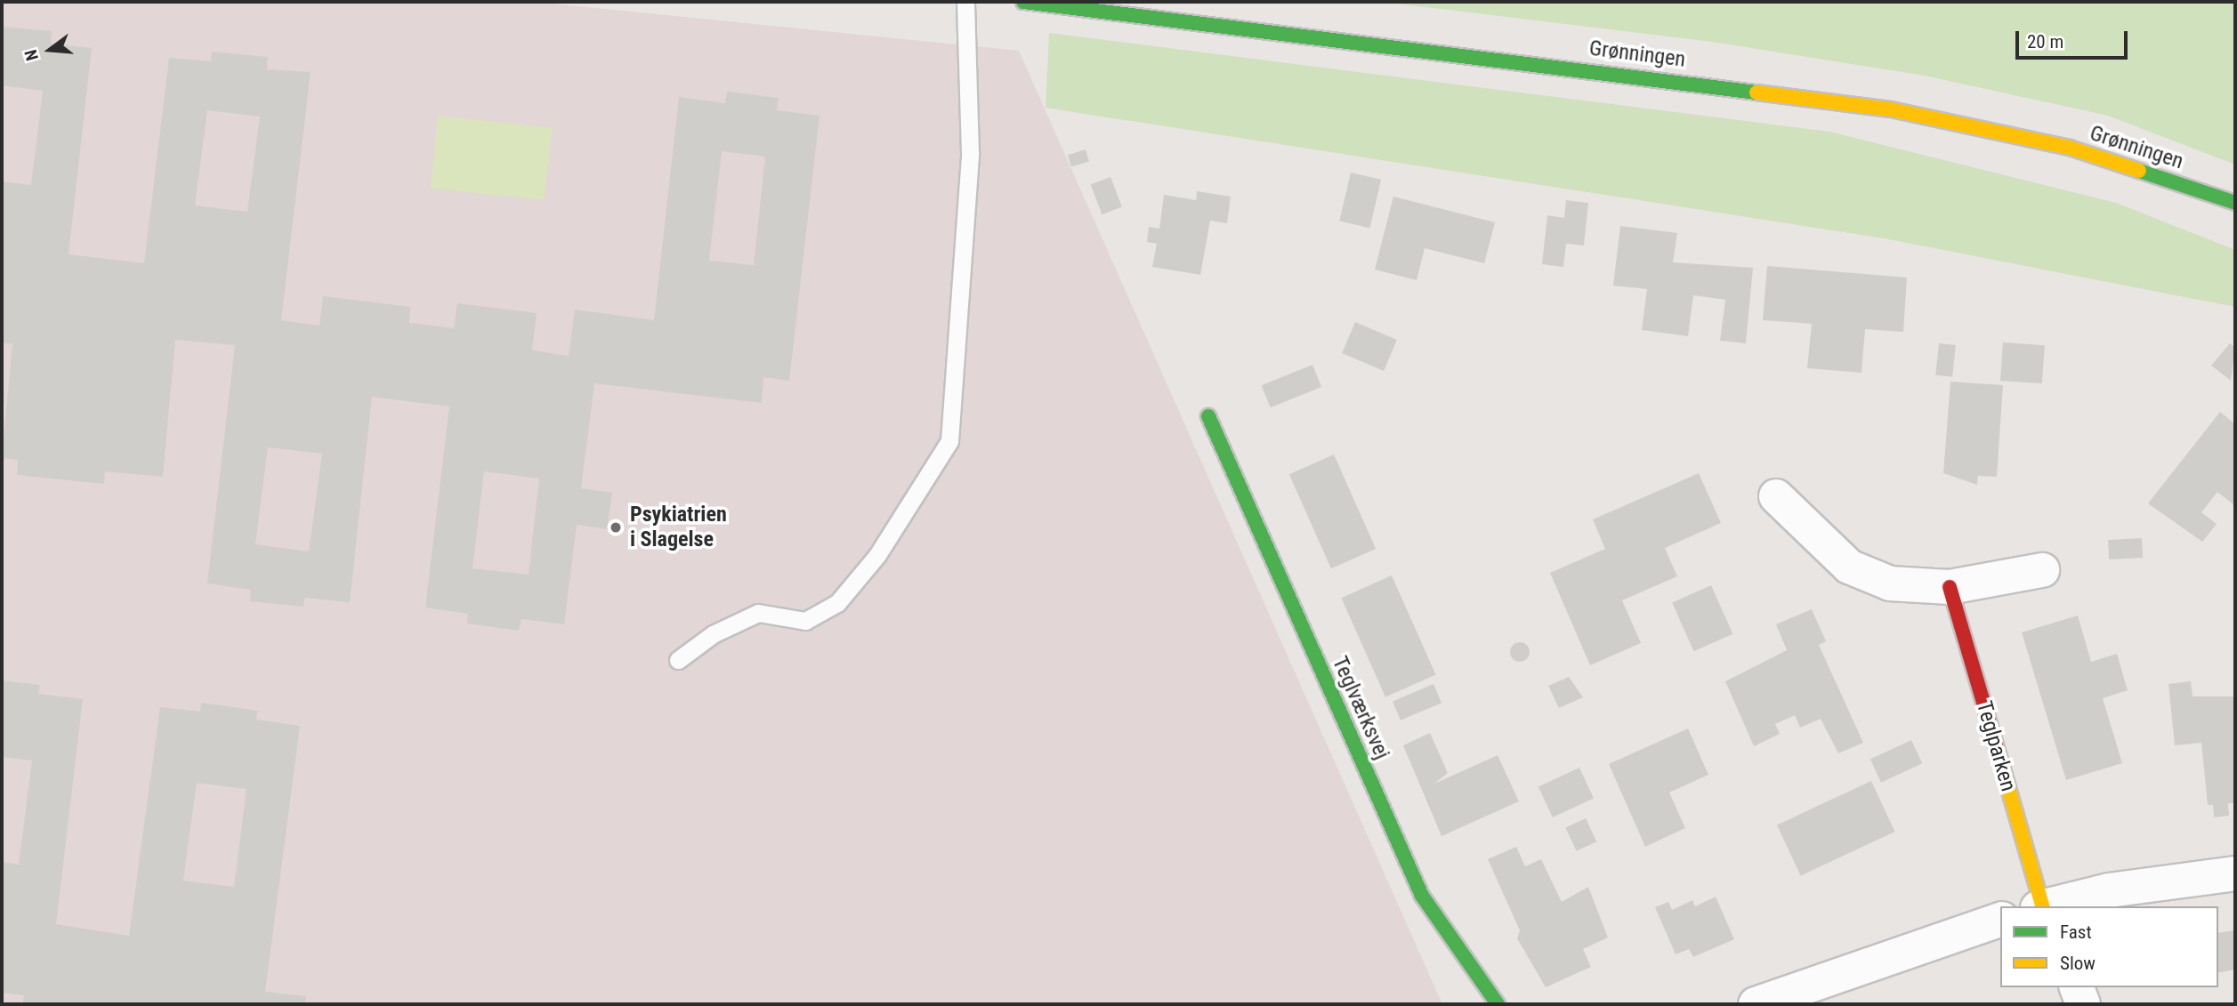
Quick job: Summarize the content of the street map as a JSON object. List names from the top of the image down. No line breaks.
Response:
{"streets":{"main road":["Grønningen","Teglværksvej","Teglparken"]},"places":["Psykiatrien i Slagelse"],"legend":["Fast","Slow"],"scale_bar":"20 m","north":"left"}
